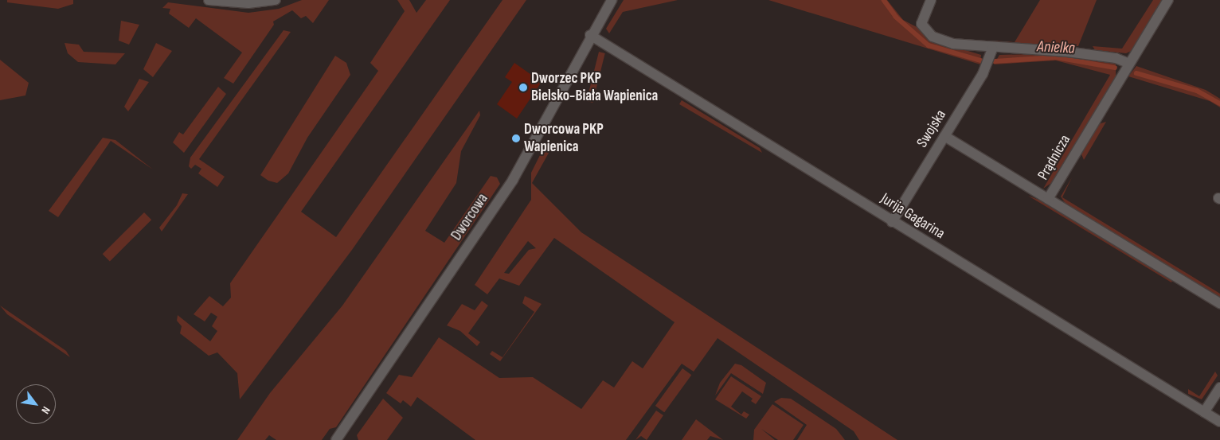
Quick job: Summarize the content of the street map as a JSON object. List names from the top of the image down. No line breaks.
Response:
{"streets":{"street":["Swojska","Prądnicza","Jurija Gagarina","Dworcowa"]},"crossings":[["Swojska","Jurija Gagarina"],["Jurija Gagarina","Dworcowa"]],"water":["Anielka"],"places":["Dworzec PKP Bielsko-Biała Wapienica","Dworcowa PKP Wapienica"],"north":"bottom right"}
